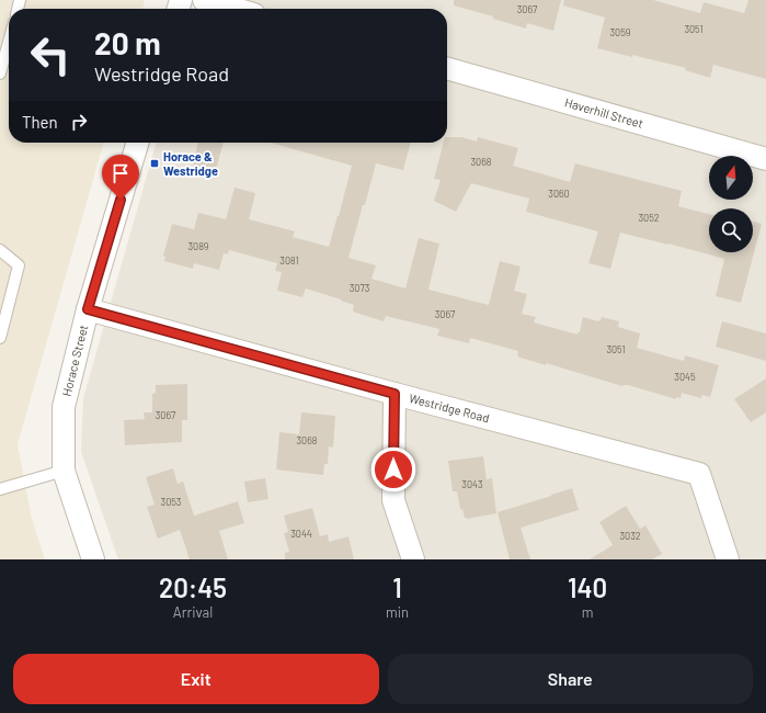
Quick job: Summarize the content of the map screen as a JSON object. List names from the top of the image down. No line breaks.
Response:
{"streets":{"street":["Haverhill Street","Horace Street","Westridge Road"]},"crossings":[["Horace Street","Westridge Road"]],"places":{"transit":["Horace & Westridge"]},"house_numbers":["3067","3051","3059","3068","3060","3052","3089","3081","3073","3067","3051","3045","3067","3068","3043","3053","3044","3032"],"north":"top","page":{"turn":["20 m","Westridge Road"],"then":"Then","eta":["20:45","Arrival","1","min","140","m"],"buttons":["Exit","Share"]}}
